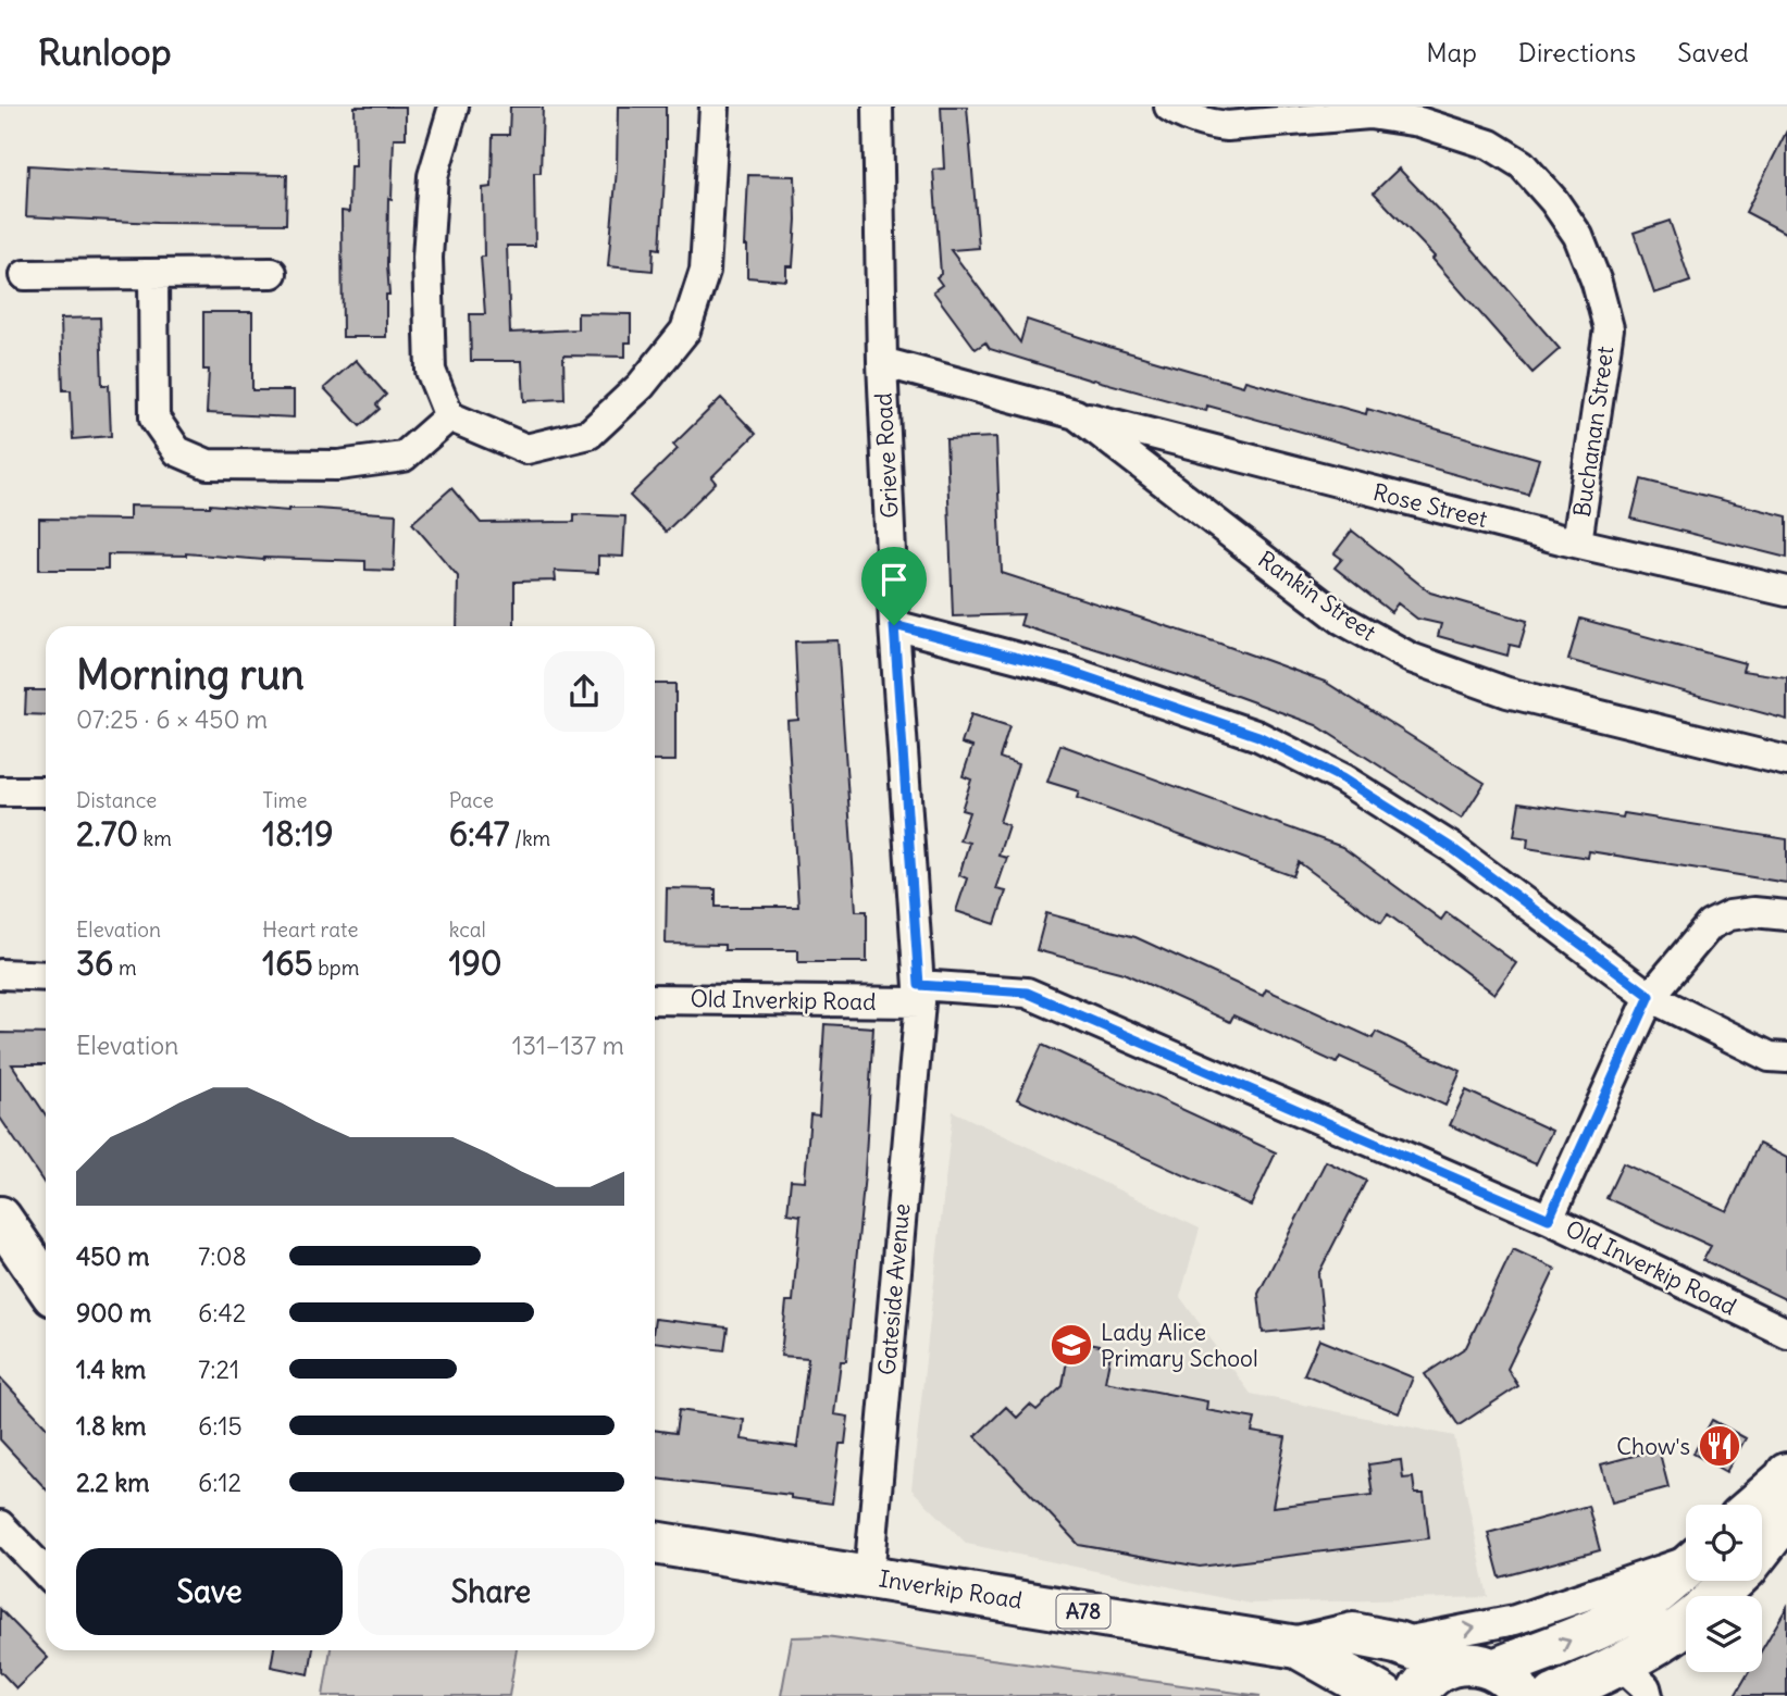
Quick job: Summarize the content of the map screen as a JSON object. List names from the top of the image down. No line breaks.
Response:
{"streets":{"highway":["Inverkip Road","A78"],"street":["Buchanan Street","Grieve Road","Rose Street","Rankin Street","Old Inverkip Road","Gateside Avenue"]},"crossings":[["Buchanan Street","Rose Street"],["Grieve Road","Rankin Street"],["Grieve Road","Old Inverkip Road"],["Grieve Road","Gateside Avenue"],["Rose Street","Rankin Street"],["Old Inverkip Road","Gateside Avenue"],["Gateside Avenue","Inverkip Road"]],"places":{"school or university":["Lady Alice Primary School"],"restaurant":["Chow's"]},"page":{"header":"Runloop","nav":["Map","Directions","Saved"],"heading":["Morning run","07:25 · 6 × 450 m"],"stats":[["Distance","2.70 km"],["Time","18:19"],["Pace","6:47 /km"],["Elevation","36 m"],["Heart rate","165 bpm"],["kcal","190"]],"chart":["Elevation","131–137 m"],"list":[{"name":"450 m","note":"7:08"},{"name":"900 m","note":"6:42"},{"name":"1.4 km","note":"7:21"},{"name":"1.8 km","note":"6:15"},{"name":"2.2 km","note":"6:12"}],"buttons":["Save","Share"]}}
